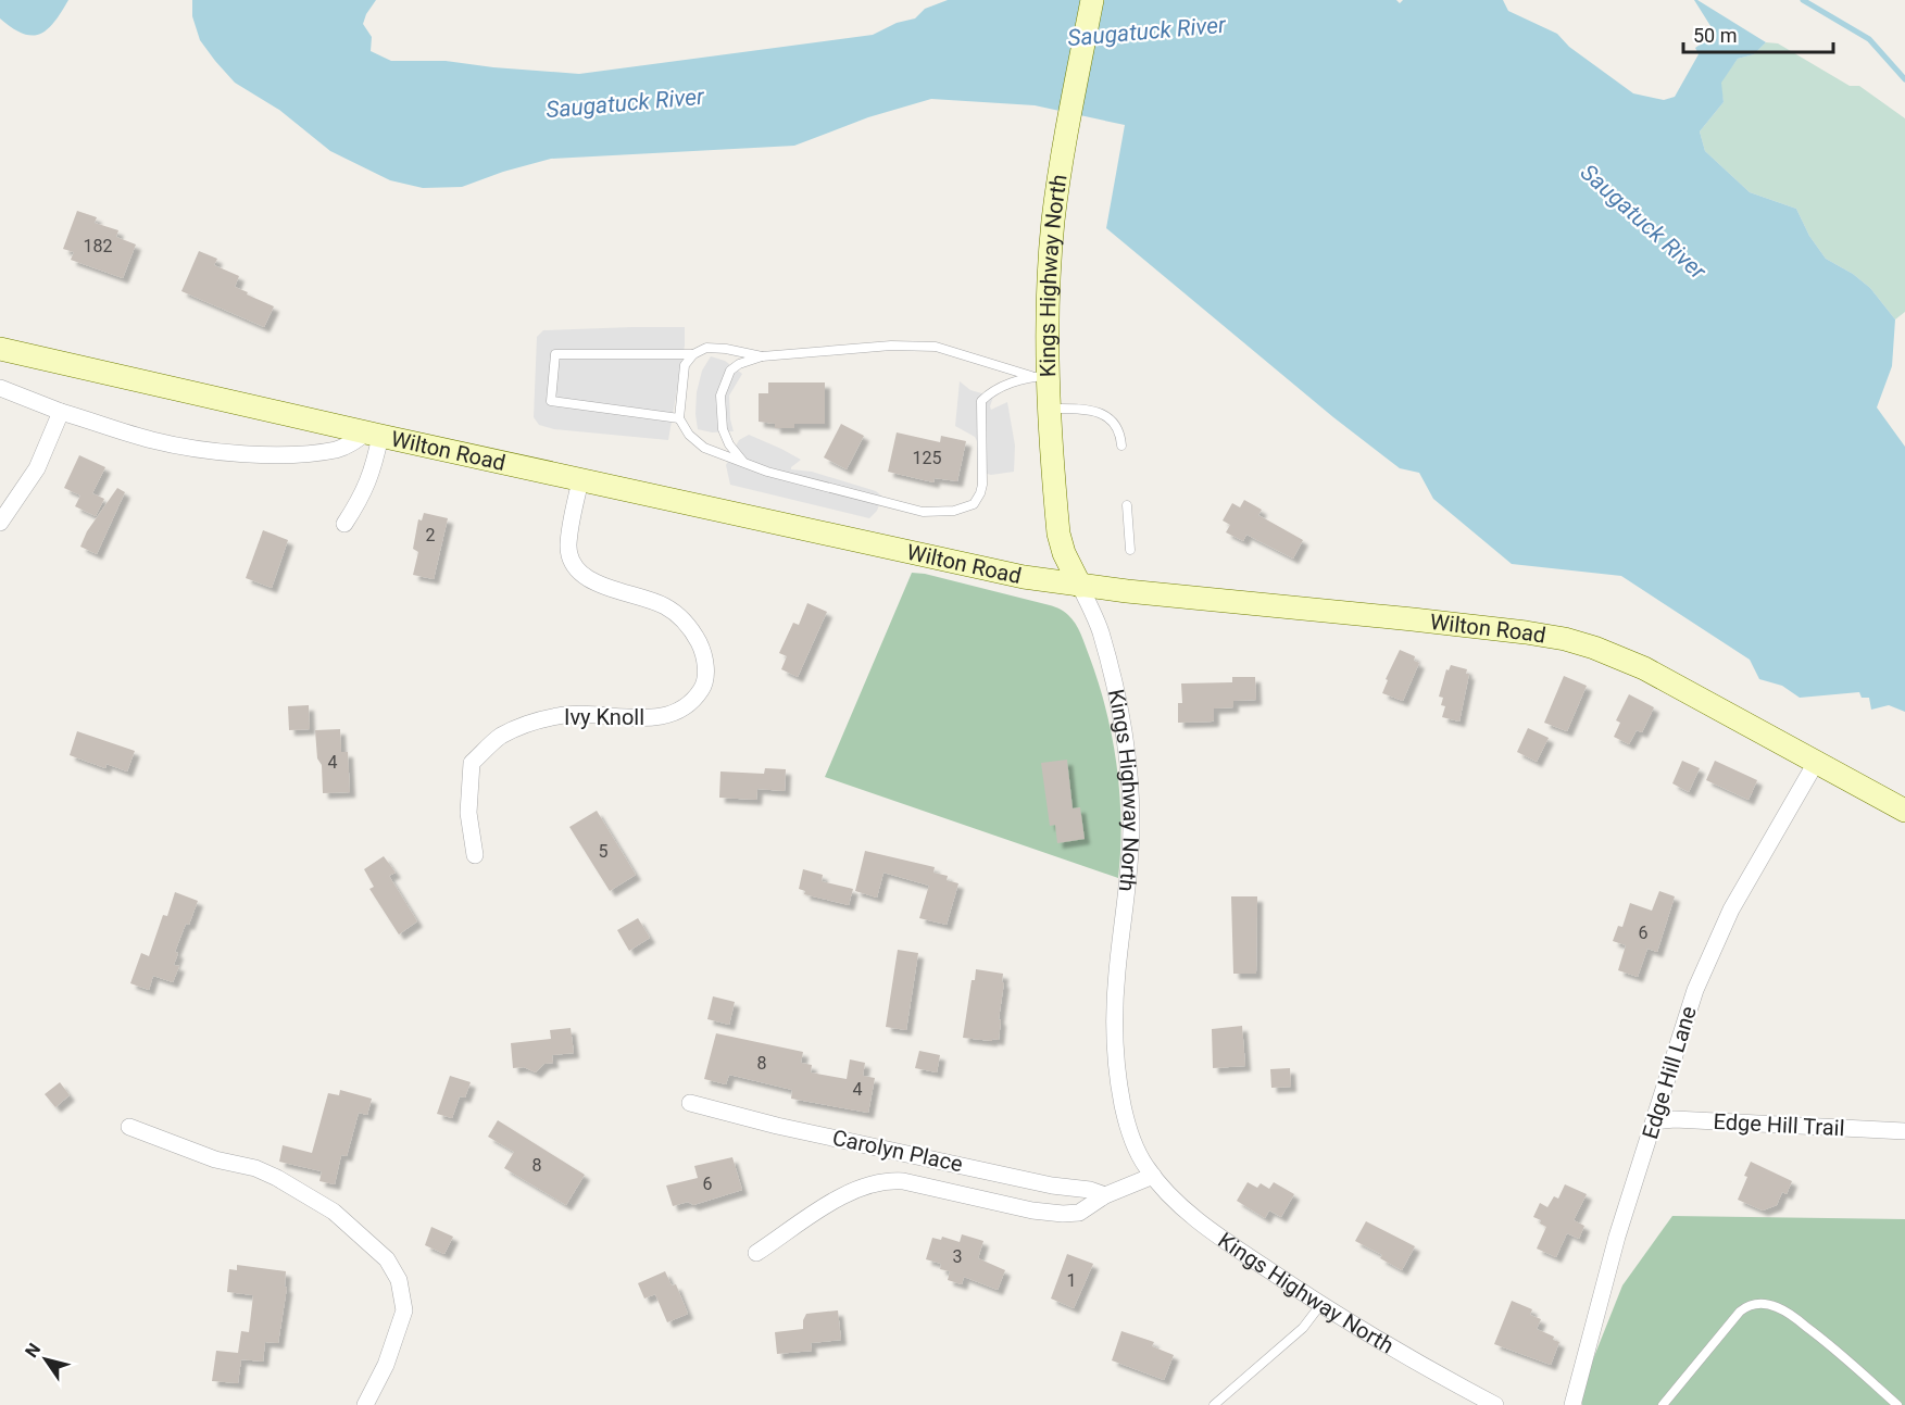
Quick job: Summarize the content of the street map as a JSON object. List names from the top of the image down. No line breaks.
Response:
{"streets":{"main road":["Kings Highway North","Wilton Road"],"street":["Ivy Knoll","Edge Hill Lane","Edge Hill Trail","Carolyn Place"]},"crossings":[["Kings Highway North","Wilton Road"],["Wilton Road","Ivy Knoll"],["Wilton Road","Edge Hill Lane"],["Edge Hill Lane","Edge Hill Trail"]],"water":["Saugatuck River"],"house_numbers":["182","125","2","4","5","6","8","4","8","6","3","1"],"scale_bar":"50 m","north":"top left"}
